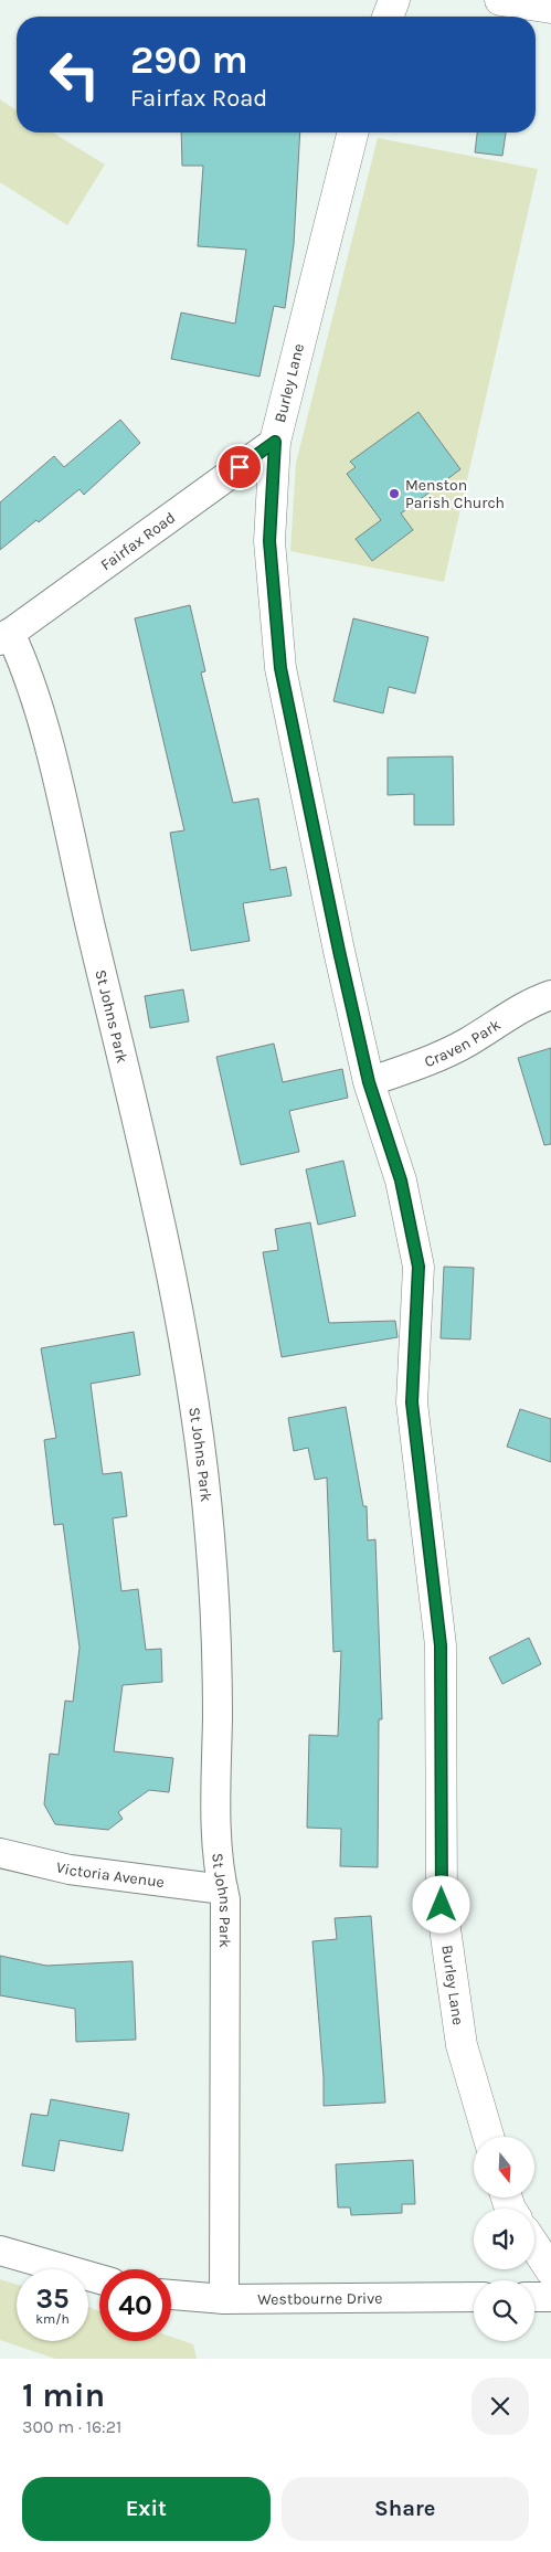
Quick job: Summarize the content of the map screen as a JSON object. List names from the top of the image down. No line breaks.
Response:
{"streets":{"street":["Burley Lane","Fairfax Road","St Johns Park","Craven Park","Victoria Avenue","Westbourne Drive"]},"crossings":[["Burley Lane","Fairfax Road"],["Burley Lane","Craven Park"],["Fairfax Road","St Johns Park"],["St Johns Park","Victoria Avenue"],["St Johns Park","Westbourne Drive"]],"places":["Menston Parish Church"],"north":"bottom","page":{"turn":["290 m","Fairfax Road"],"speed":"35 km/h","limit":"40","heading":["1 min","300 m · 16:21"],"buttons":["Exit","Share"]}}
